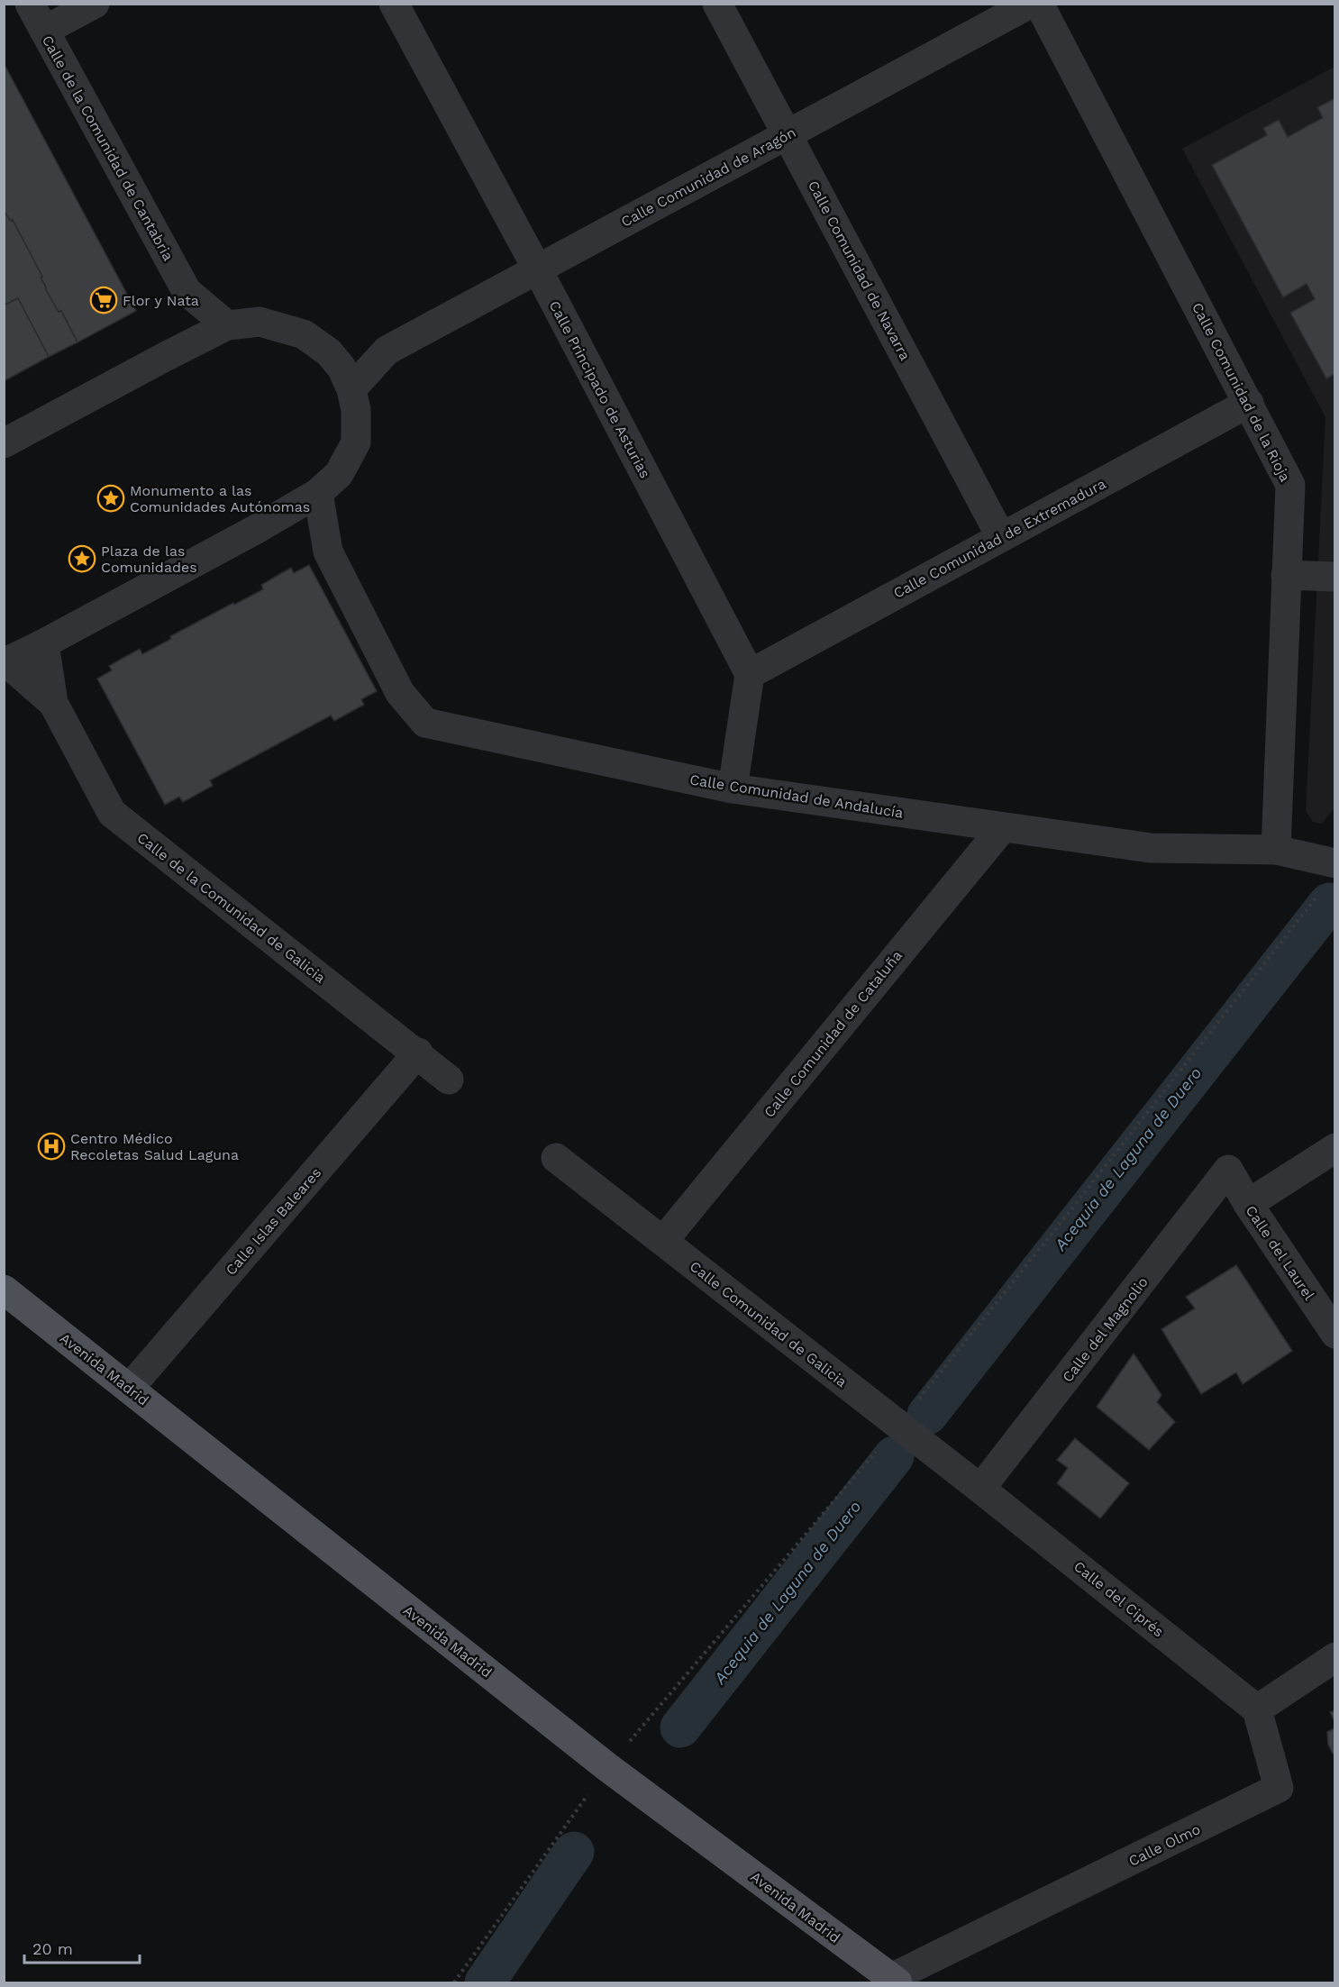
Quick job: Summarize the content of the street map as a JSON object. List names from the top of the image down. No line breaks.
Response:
{"streets":{"main road":["Avenida Madrid"],"street":["Calle de la Comunidad de Cantabria","Calle Comunidad de Aragón","Calle Comunidad de Navarra","Calle Principado de Asturias","Calle Comunidad de la Rioja","Calle Comunidad de Extremadura","Calle Comunidad de Andalucía","Calle de la Comunidad de Galicia","Calle Comunidad de Cataluña","Calle Islas Baleares","Calle del Laurel","Calle Comunidad de Galicia","Calle del Magnolio","Calle del Ciprés","Calle Olmo"]},"crossings":[["Calle Comunidad de Aragón","Calle Comunidad de Navarra"],["Calle Comunidad de Aragón","Calle Principado de Asturias"],["Calle Comunidad de Navarra","Calle Comunidad de Extremadura"],["Calle Principado de Asturias","Calle Comunidad de Extremadura"],["Calle Comunidad de la Rioja","Calle Comunidad de Extremadura"],["Calle Comunidad de la Rioja","Calle Comunidad de Andalucía"],["Calle Comunidad de Andalucía","Calle Comunidad de Cataluña"],["Calle de la Comunidad de Galicia","Calle Islas Baleares"],["Calle Comunidad de Cataluña","Calle Comunidad de Galicia"],["Calle Islas Baleares","Avenida Madrid"],["Calle del Laurel","Calle del Magnolio"],["Calle Comunidad de Galicia","Calle del Magnolio"],["Calle Comunidad de Galicia","Calle del Ciprés"],["Calle del Magnolio","Calle del Ciprés"],["Avenida Madrid","Calle Olmo"],["Calle del Ciprés","Calle Olmo"]],"water":["Acequia de Laguna de Duero"],"places":{"supermarket":["Flor y Nata"],"place":["Monumento a las Comunidades Autónomas","Plaza de las Comunidades"],"hospital":["Centro Médico Recoletas Salud Laguna"]},"scale_bar":"20 m"}
